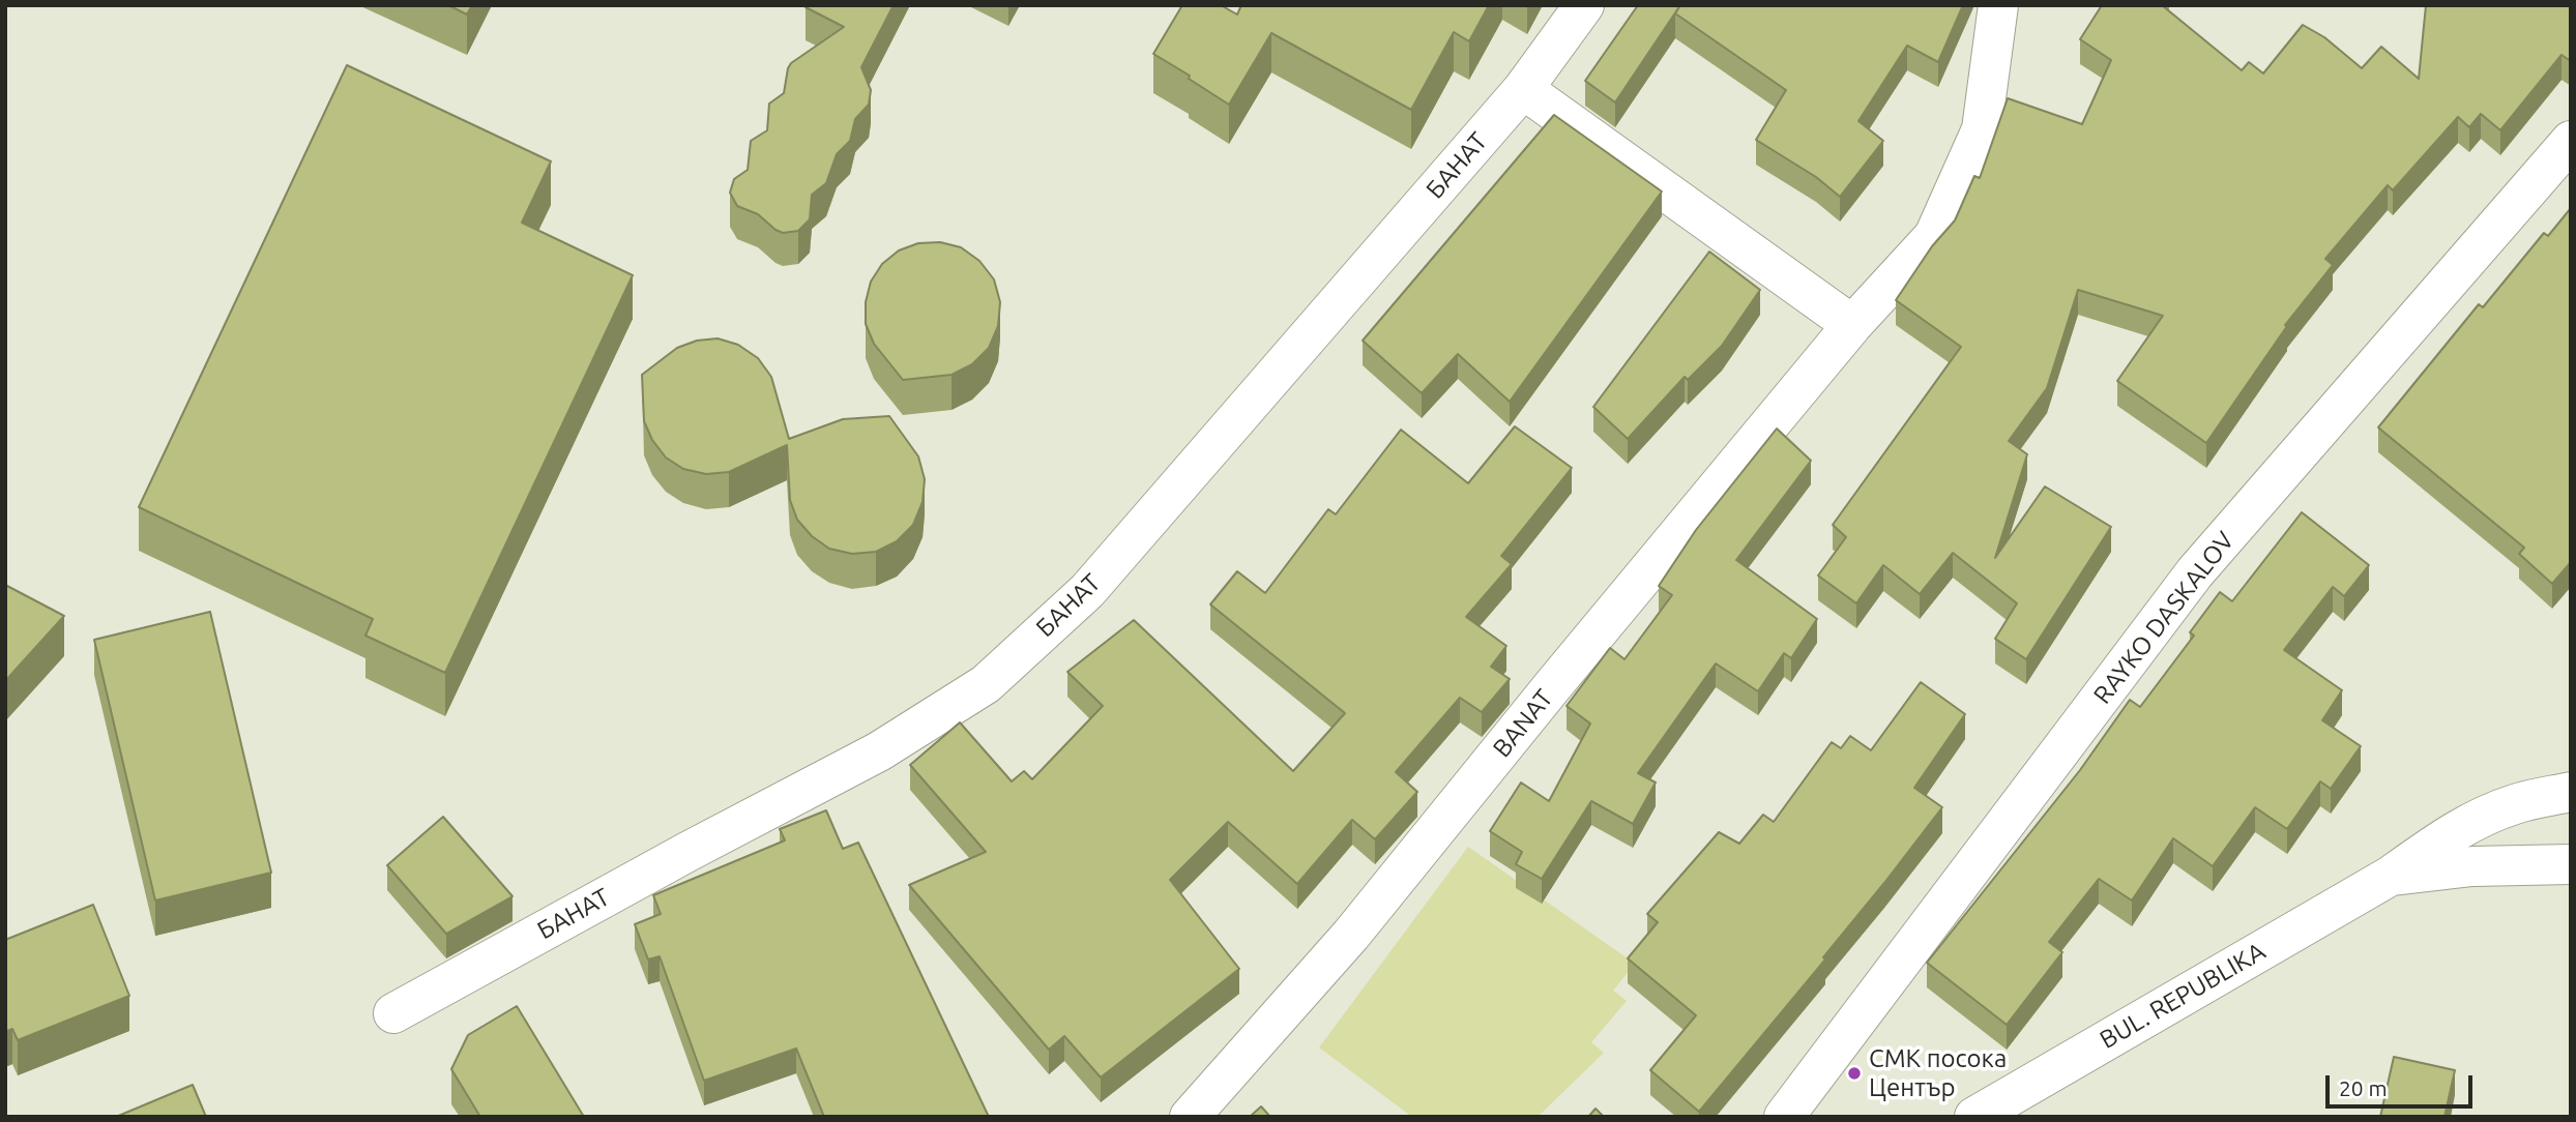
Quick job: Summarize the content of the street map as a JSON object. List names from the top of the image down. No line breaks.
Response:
{"streets":{"street":["БАНАТ","RAYKO DASKALOV","BANAT","BUL. REPUBLIKA"]},"places":["СМК посока Център"],"scale_bar":"20 m"}
